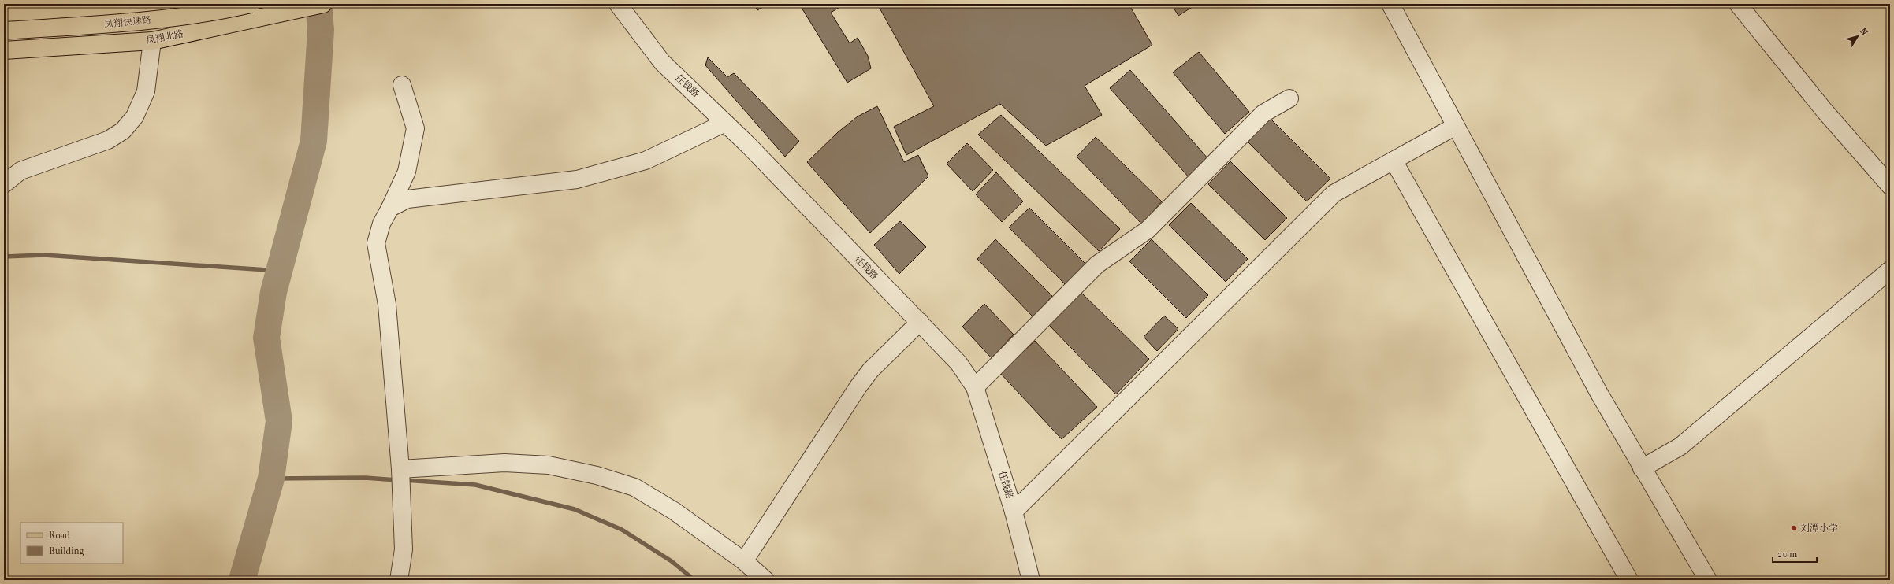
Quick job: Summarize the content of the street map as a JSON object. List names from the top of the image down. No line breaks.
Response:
{"streets":{"main road":["凤翔快速路","凤翔北路"],"street":["任钱路"]},"places":["刘潭小学"],"legend":["Road","Building"],"scale_bar":"20 m","north":"top right"}
